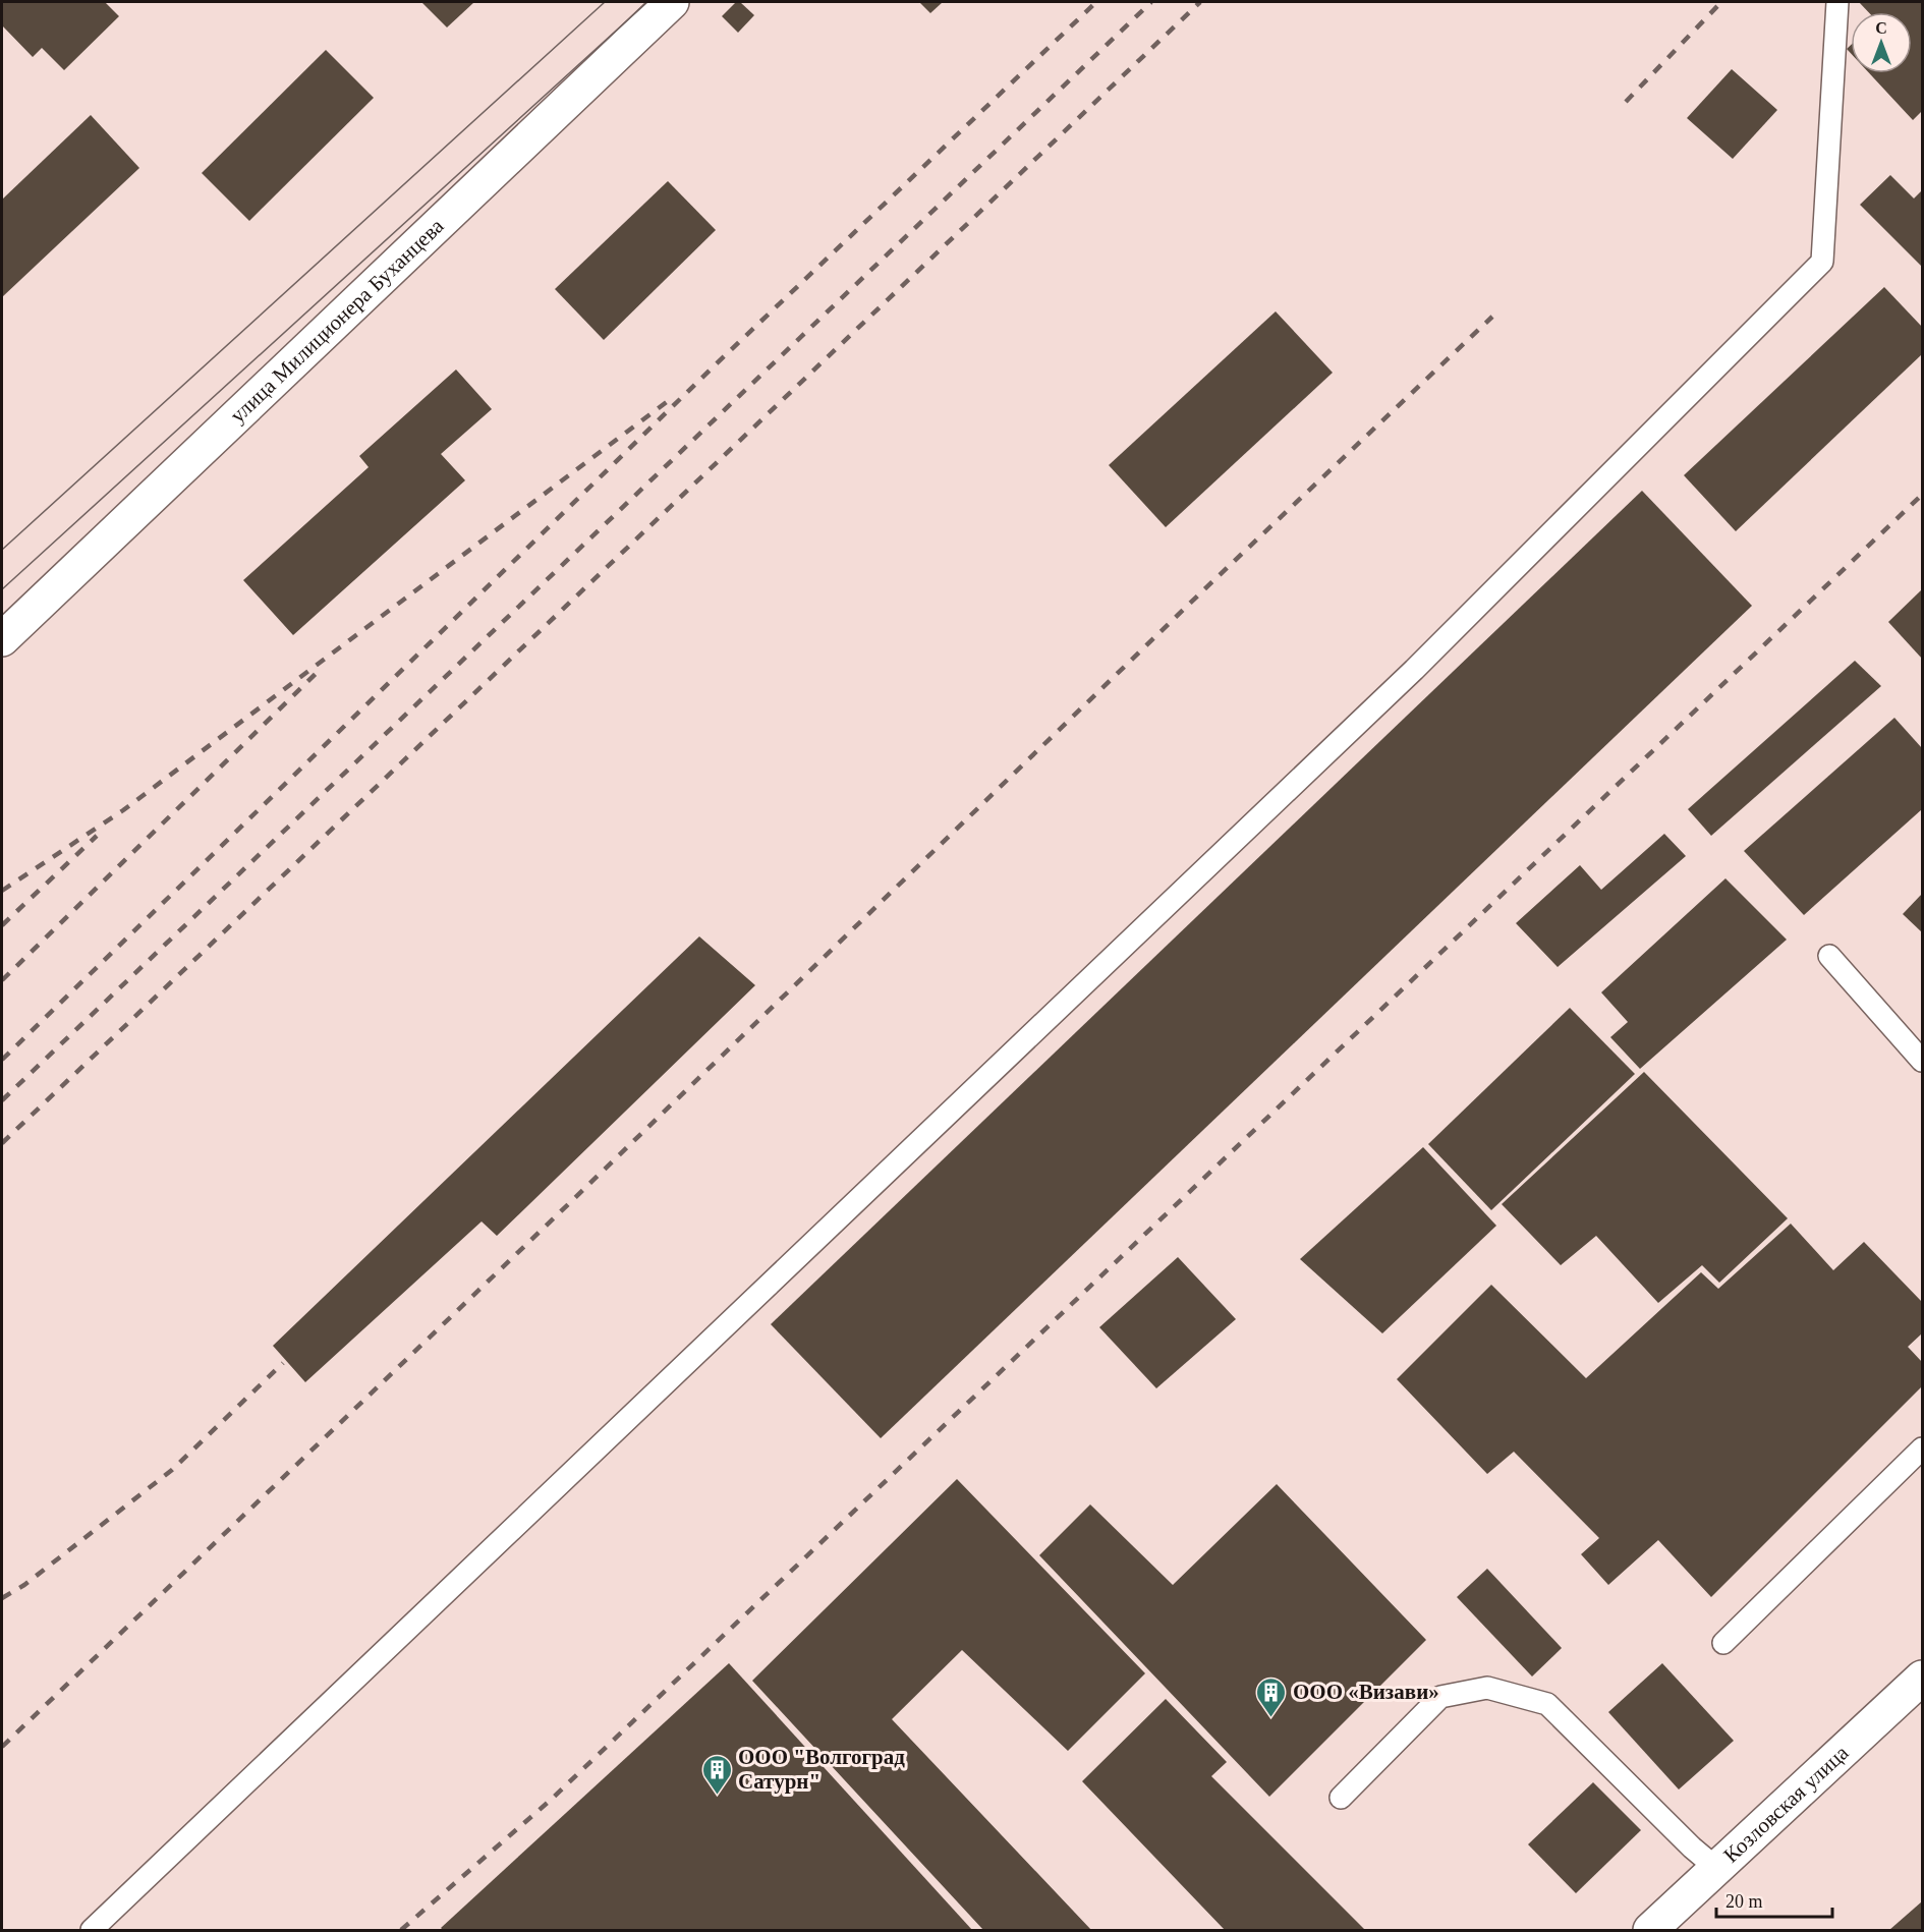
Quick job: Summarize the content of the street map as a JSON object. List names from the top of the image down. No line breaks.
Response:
{"streets":{"street":["улица Милиционера Буханцева","Козловская улица"]},"places":{"building":["ООО «Визави»","ООО \"Волгоград Сатурн\""]},"scale_bar":"20 m","north":"top"}
